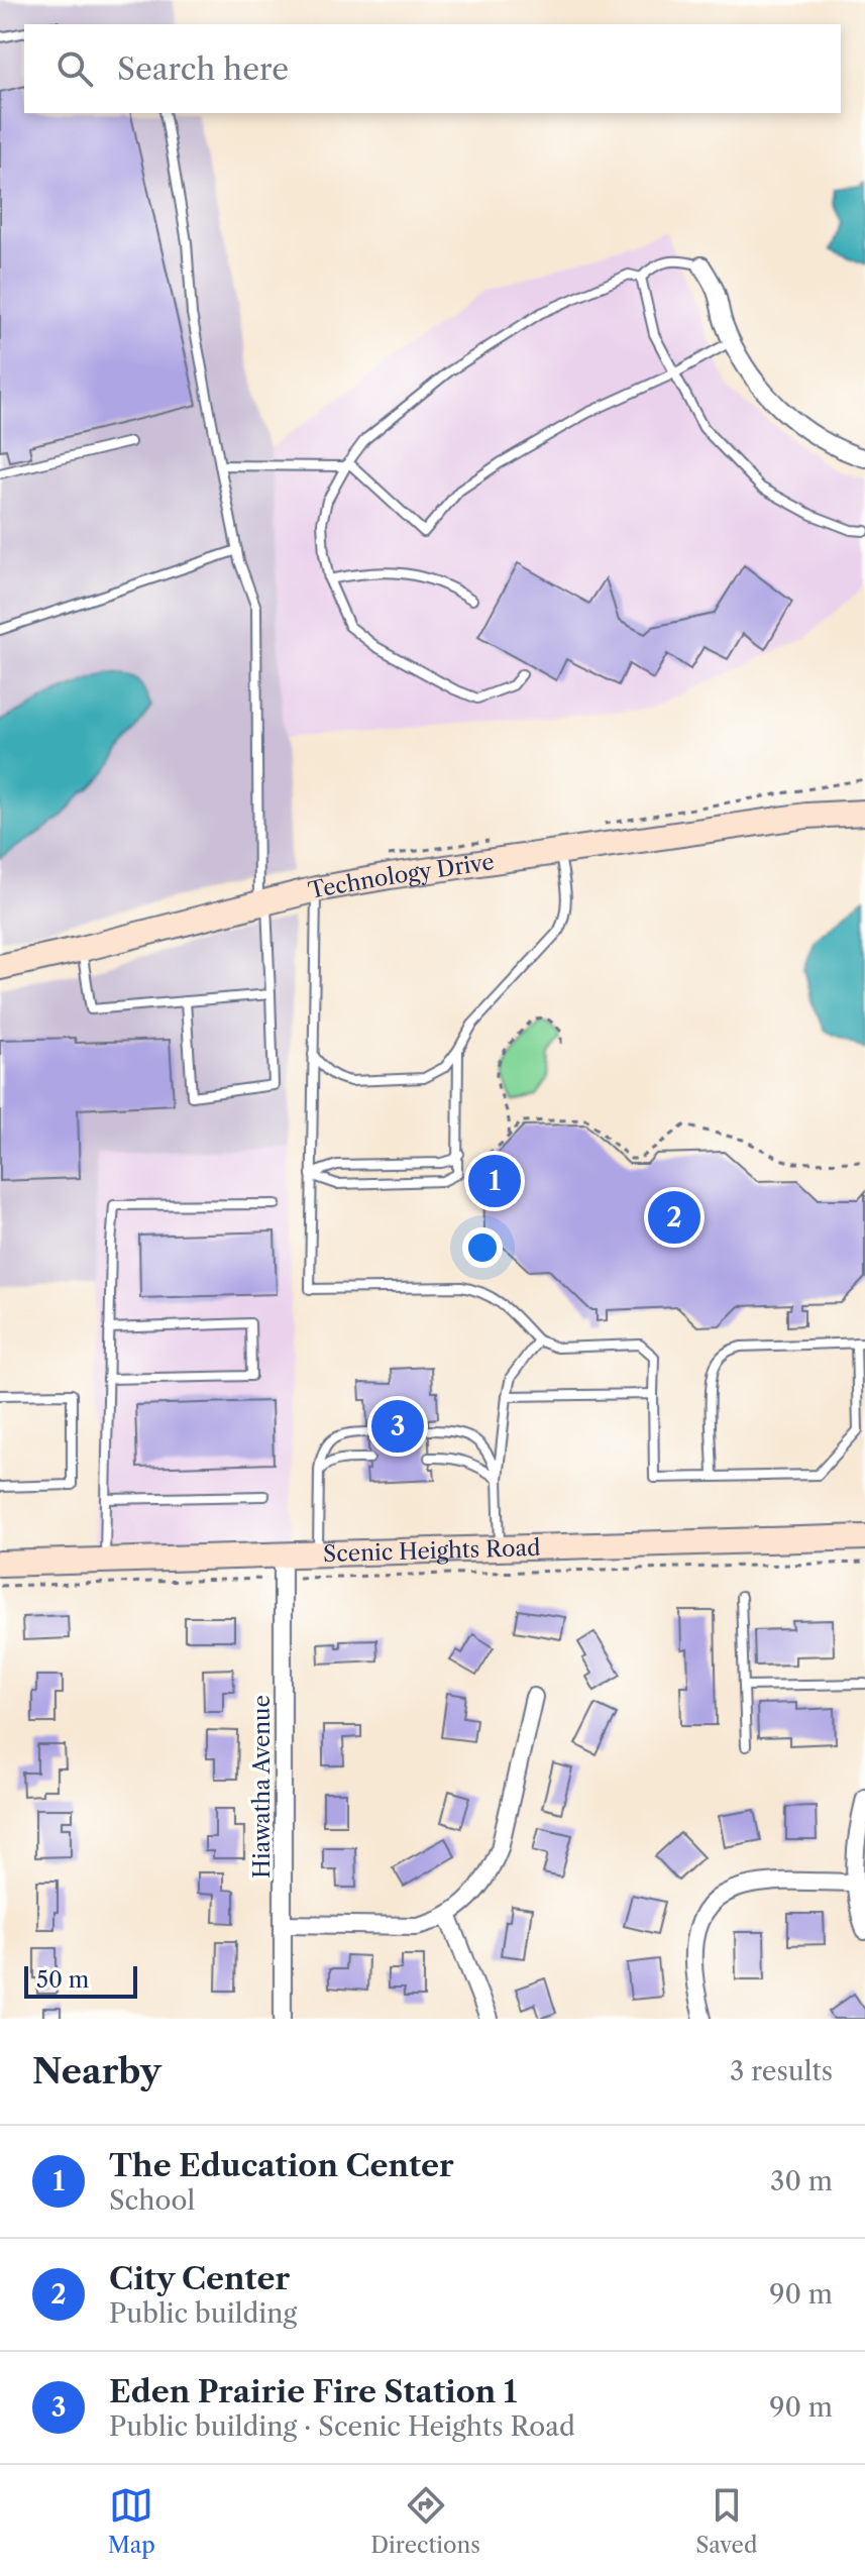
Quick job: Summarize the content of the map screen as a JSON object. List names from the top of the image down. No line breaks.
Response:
{"streets":{"street":["Technology Drive","Scenic Heights Road","Hiawatha Avenue"]},"crossings":[["Scenic Heights Road","Hiawatha Avenue"]],"scale_bar":"50 m","page":{"search":"Search here","pins":["1","2","3"],"scale":"50 m","heading":["Nearby","3 results"],"list":[{"mark":"1","name":"The Education Center","note":"School","value":"30 m"},{"mark":"2","name":"City Center","note":"Public building","value":"90 m"},{"mark":"3","name":"Eden Prairie Fire Station 1","note":"Public building · Scenic Heights Road","value":"90 m"}],"nav":["Map","Directions","Saved"]}}
